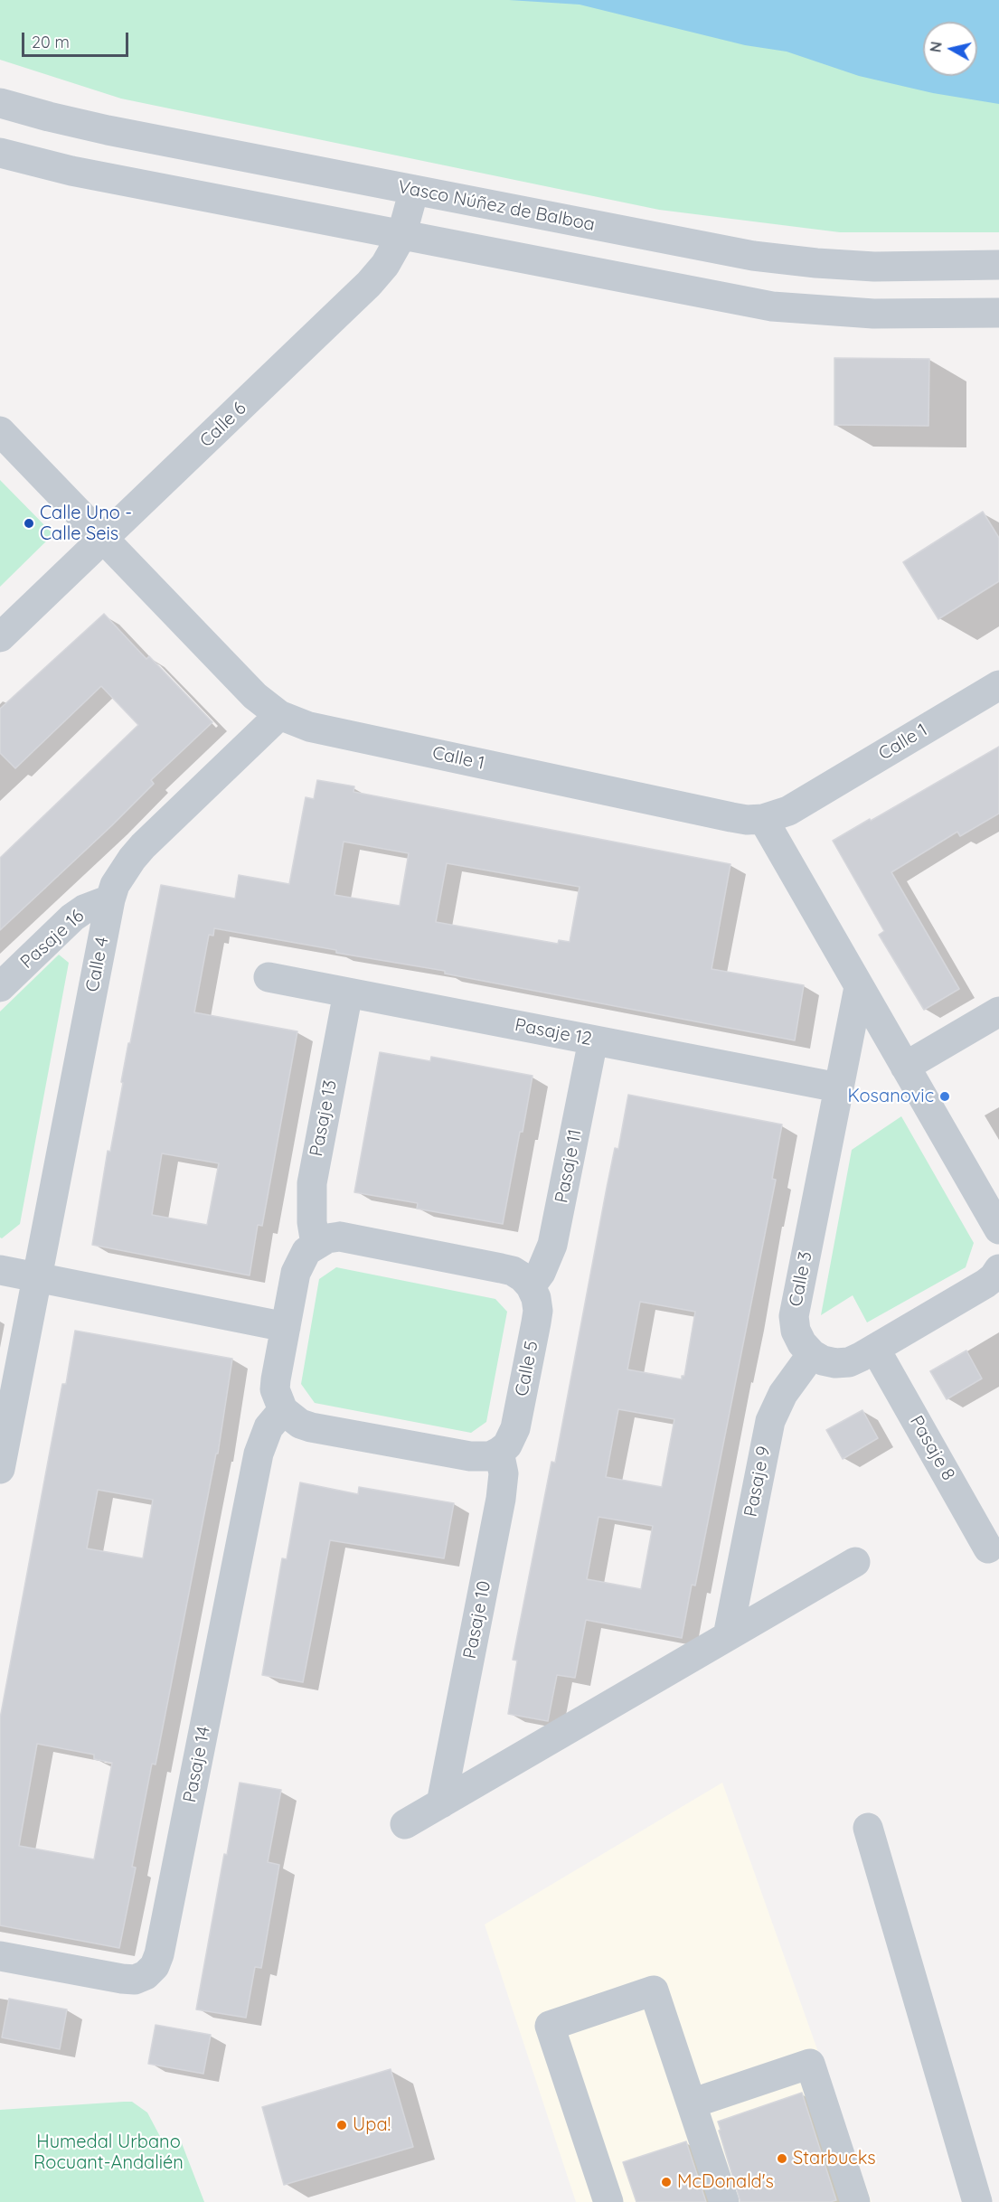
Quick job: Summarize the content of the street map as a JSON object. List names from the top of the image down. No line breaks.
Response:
{"streets":{"street":["Vasco Núñez de Balboa","Calle 6","Calle 1","Pasaje 16","Calle 4","Pasaje 12","Pasaje 13","Pasaje 11","Calle 3","Calle 5","Pasaje 8","Pasaje 9","Pasaje 10","Pasaje 14"]},"crossings":[["Vasco Núñez de Balboa","Calle 6"],["Calle 6","Calle 1"],["Calle 1","Calle 4"],["Pasaje 16","Calle 4"],["Pasaje 12","Pasaje 13"],["Pasaje 12","Pasaje 11"],["Pasaje 12","Calle 3"],["Pasaje 11","Calle 5"],["Calle 3","Pasaje 9"],["Calle 5","Pasaje 10"]],"parks":["Humedal Urbano Rocuant-Andalién"],"places":["Calle Uno - Calle Seis","Kosanovic","Upa!","Starbucks","McDonald's"],"scale_bar":"20 m","north":"left"}
